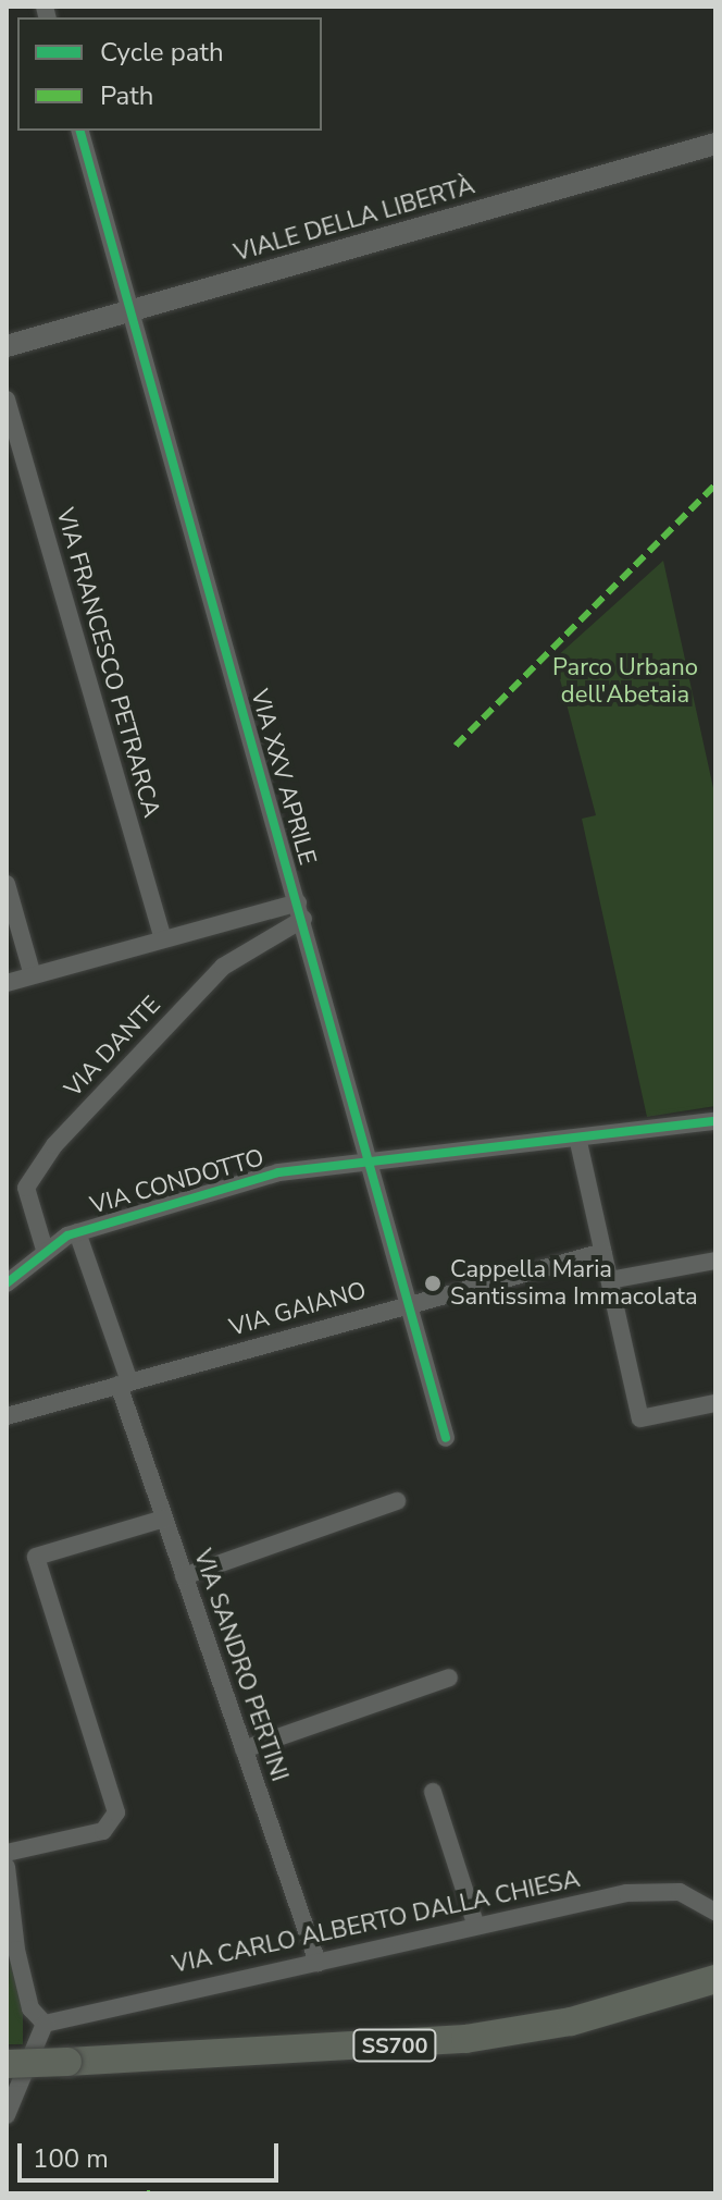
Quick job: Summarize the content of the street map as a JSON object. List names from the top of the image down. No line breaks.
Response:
{"streets":{"highway":["SS700"],"street":["VIALE DELLA LIBERTÀ","VIA FRANCESCO PETRARCA","VIA XXV APRILE","VIA DANTE","VIA CONDOTTO","VIA GAIANO","VIA SANDRO PERTINI","VIA CARLO ALBERTO DALLA CHIESA"]},"crossings":[["VIALE DELLA LIBERTÀ","VIA XXV APRILE"],["VIA XXV APRILE","VIA DANTE"],["VIA XXV APRILE","VIA CONDOTTO"],["VIA XXV APRILE","VIA GAIANO"],["VIA DANTE","VIA CONDOTTO"],["VIA CONDOTTO","VIA SANDRO PERTINI"],["VIA GAIANO","VIA SANDRO PERTINI"],["VIA SANDRO PERTINI","VIA CARLO ALBERTO DALLA CHIESA"]],"parks":["Parco Urbano dell'Abetaia"],"places":["Cappella Maria Santissima Immacolata"],"legend":["Cycle path","Path"],"scale_bar":"100 m"}
